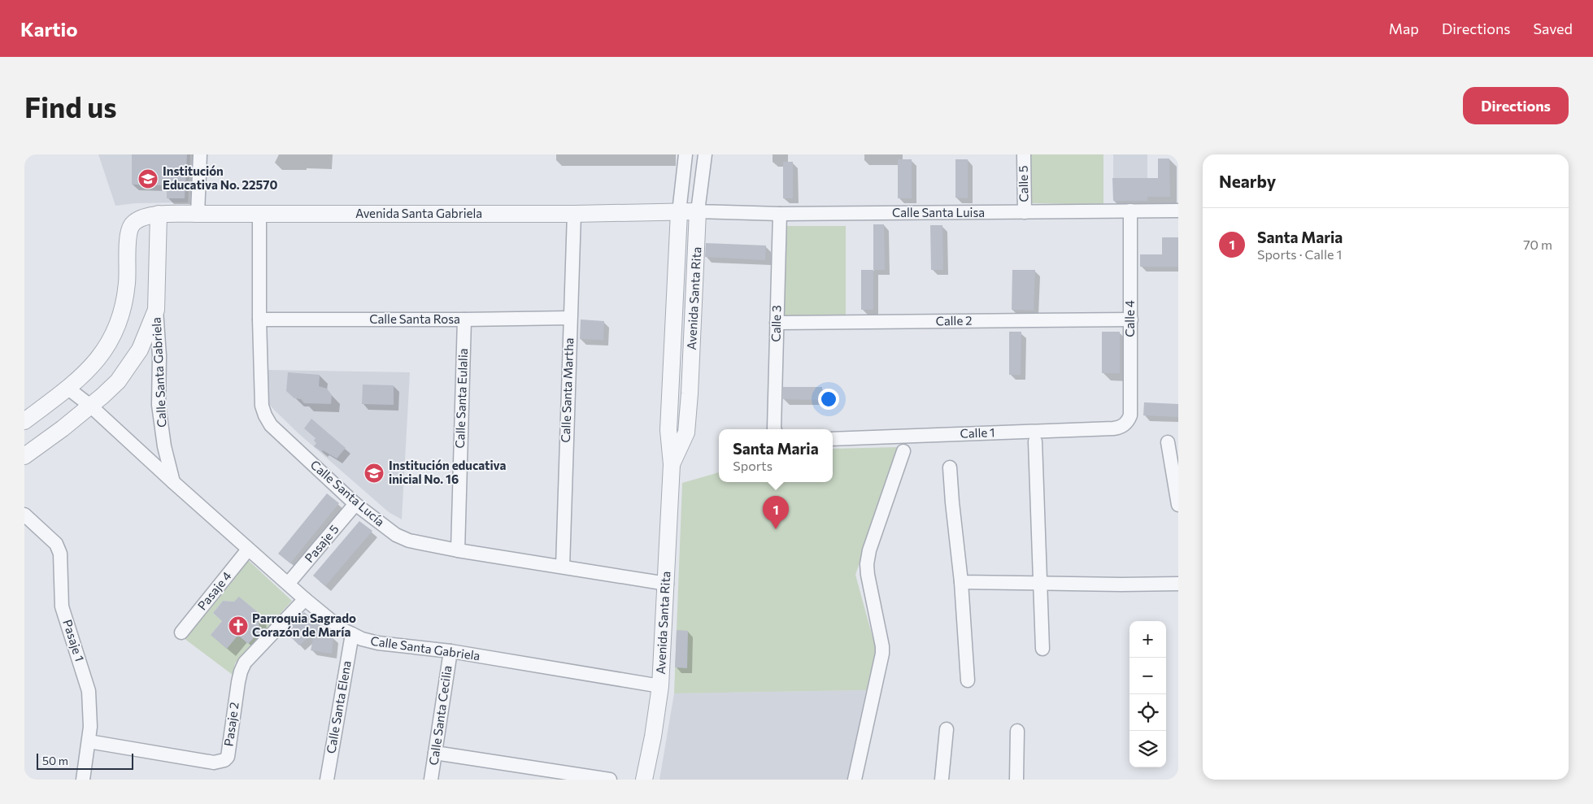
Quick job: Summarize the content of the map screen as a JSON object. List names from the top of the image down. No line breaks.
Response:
{"streets":{"street":["Calle 5","Calle Santa Luisa","Avenida Santa Gabriela","Avenida Santa Rita","Calle 4","Calle Santa Rosa","Calle 2","Calle 3","Calle Santa Gabriela","Calle Santa Martha","Calle Santa Eulalia","Calle 1","Calle Santa Lucía","Pasaje 5","Pasaje 4","Pasaje 1","Calle Santa Elena","Calle Santa Cecilia","Pasaje 2"]},"crossings":[["Calle 5","Calle Santa Luisa"],["Calle Santa Luisa","Avenida Santa Gabriela"],["Calle Santa Luisa","Avenida Santa Rita"],["Calle Santa Luisa","Calle 4"],["Calle Santa Luisa","Calle 3"],["Avenida Santa Gabriela","Avenida Santa Rita"],["Avenida Santa Gabriela","Calle Santa Gabriela"],["Avenida Santa Gabriela","Calle Santa Martha"],["Avenida Santa Gabriela","Calle Santa Lucía"],["Avenida Santa Rita","Calle Santa Gabriela"],["Avenida Santa Rita","Calle Santa Lucía"],["Calle 4","Calle 2"],["Calle 4","Calle 1"],["Calle Santa Rosa","Calle Santa Martha"],["Calle Santa Rosa","Calle Santa Eulalia"],["Calle Santa Rosa","Calle Santa Lucía"],["Calle 2","Calle 3"],["Calle Santa Gabriela","Pasaje 5"],["Calle Santa Gabriela","Pasaje 4"],["Calle Santa Gabriela","Calle Santa Elena"],["Calle Santa Gabriela","Calle Santa Cecilia"],["Calle Santa Gabriela","Pasaje 2"],["Calle Santa Martha","Calle Santa Lucía"],["Calle Santa Eulalia","Calle Santa Lucía"],["Calle Santa Lucía","Pasaje 5"],["Pasaje 1","Pasaje 2"]],"places":{"school or university":["Institución Educativa No. 22570","Institución educativa inicial No. 16"],"church":["Parroquia Sagrado Corazón de María"]},"scale_bar":"50 m","page":{"header":"Kartio","nav":["Map","Directions","Saved"],"buttons":"Directions","title":"Find us","heading":"Nearby","list":[{"mark":"1","name":"Santa Maria","note":"Sports · Calle 1","value":"70 m"}],"popup":["Santa Maria","Sports"],"pins":"1","map_buttons":["+","−"],"scale":"50 m"}}
